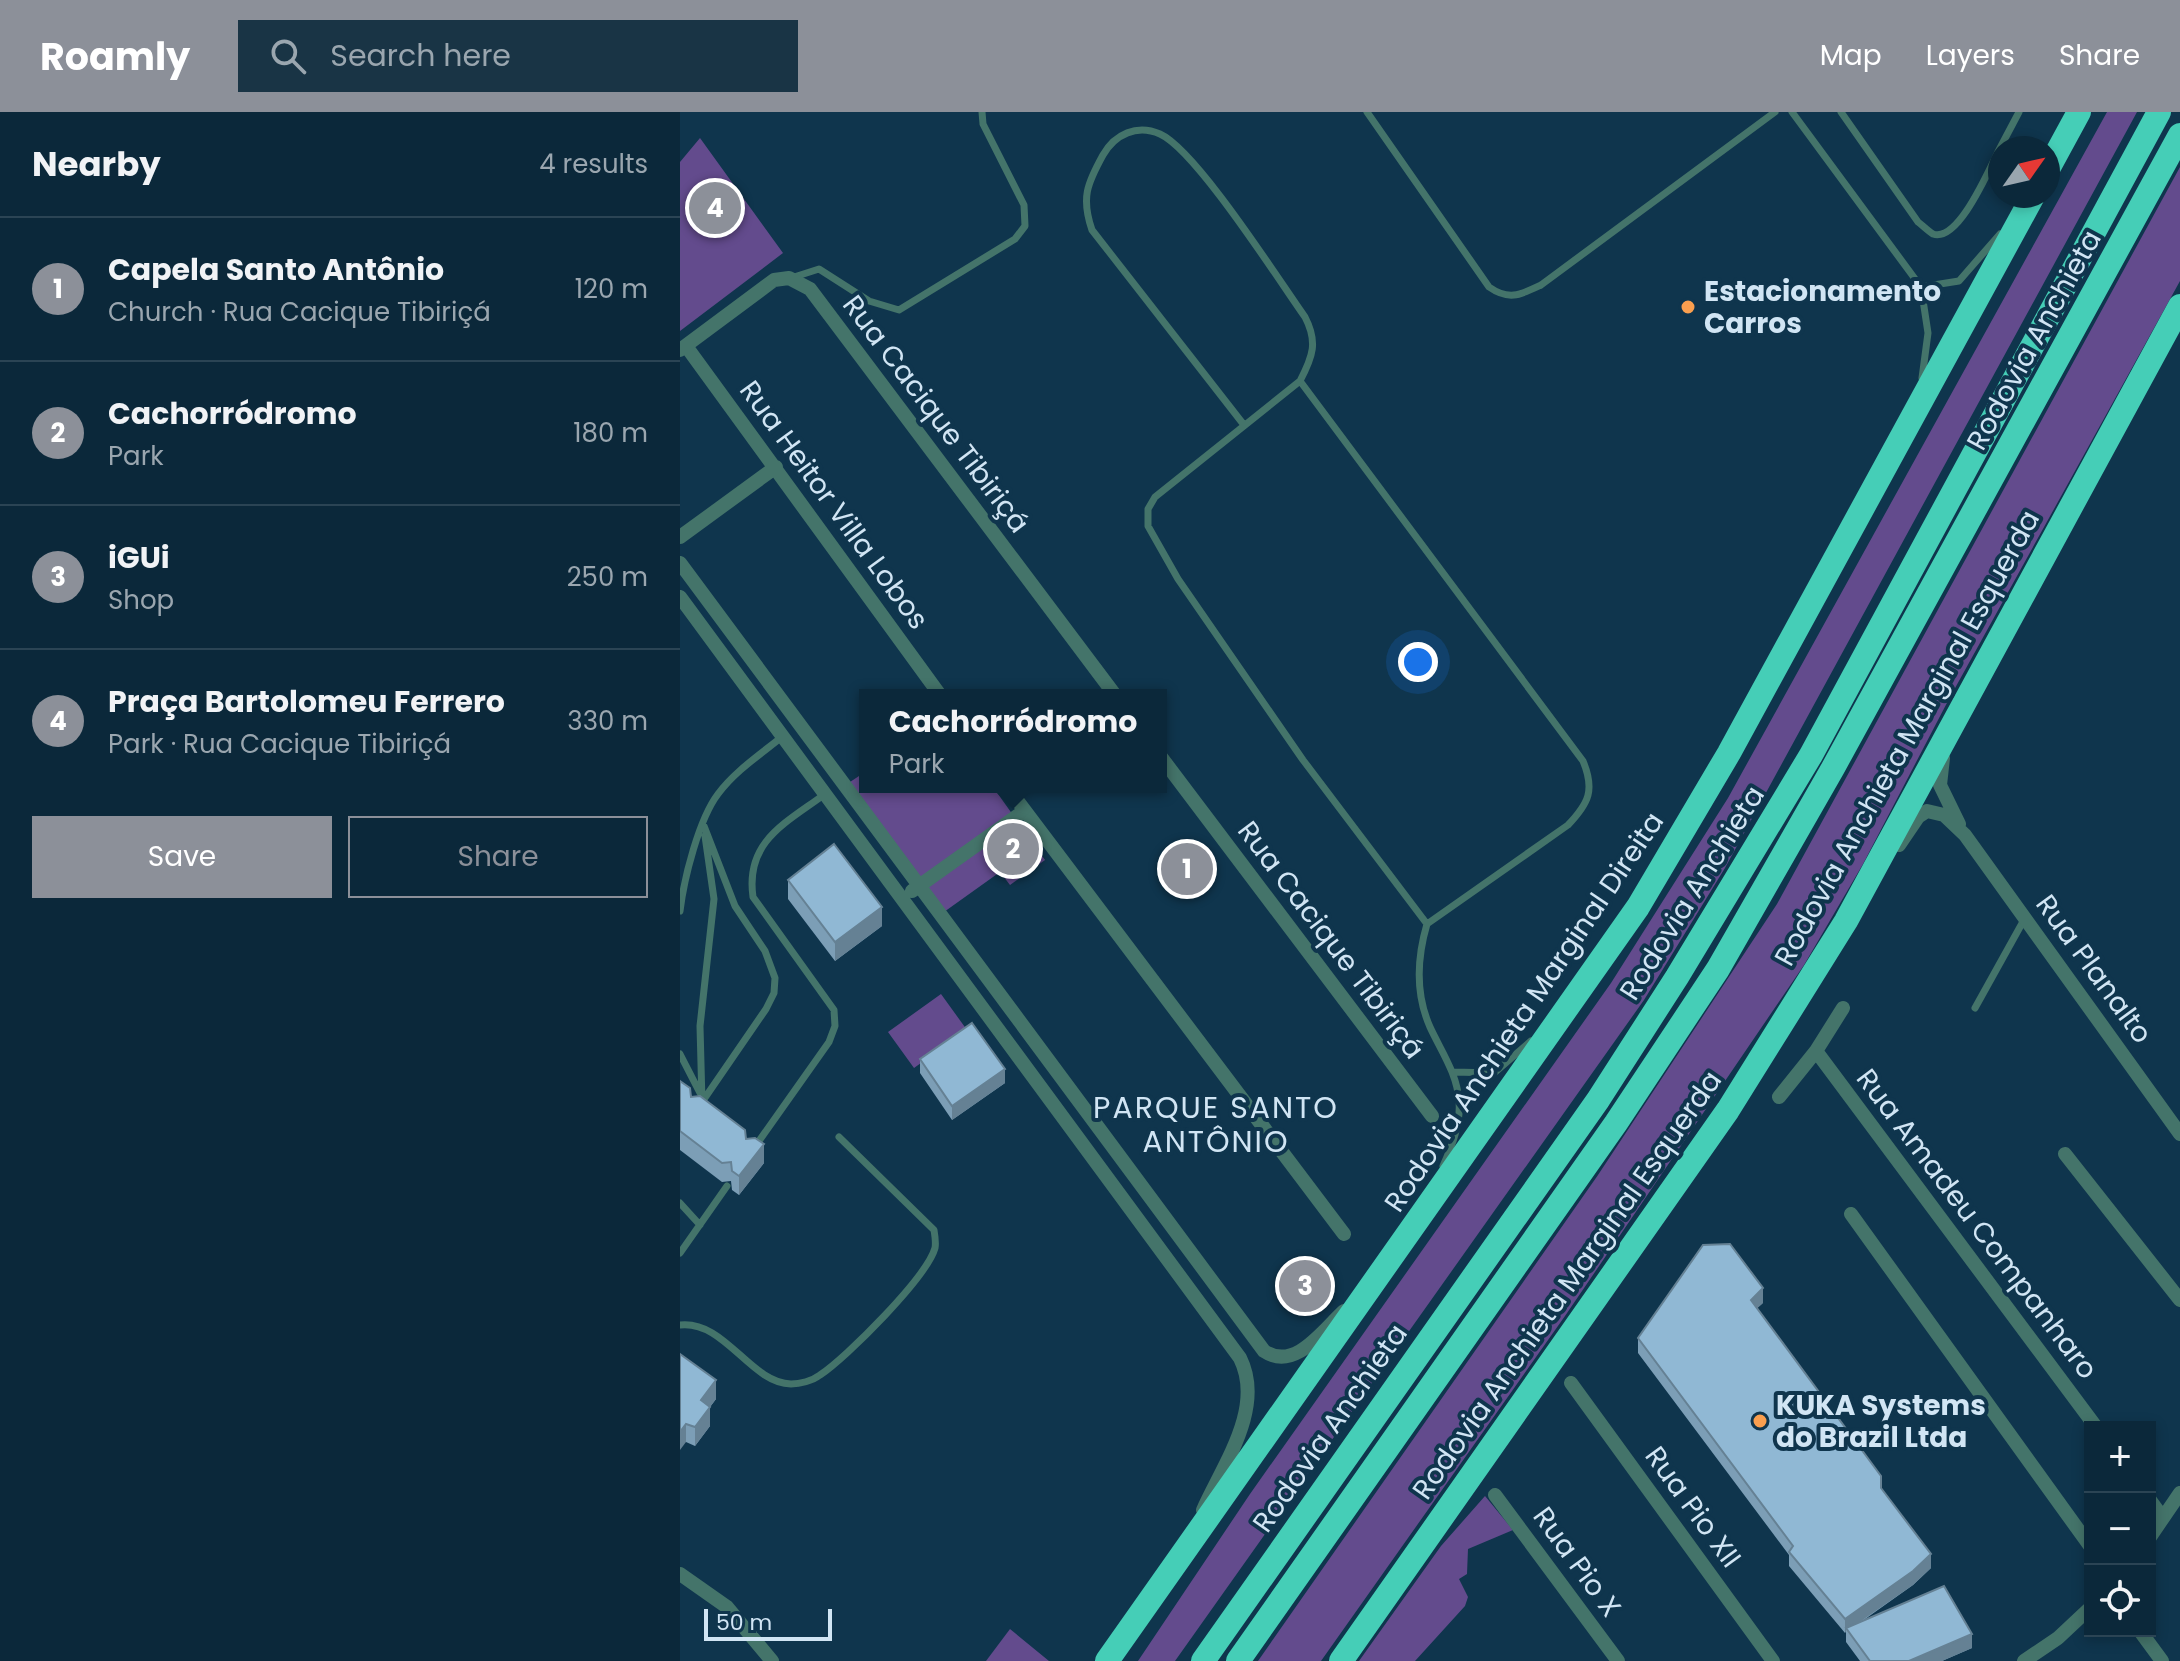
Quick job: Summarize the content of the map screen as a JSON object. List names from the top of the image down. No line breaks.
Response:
{"streets":{"highway":["Rodovia Anchieta","Rodovia Anchieta Marginal Esquerda","Rodovia Anchieta Marginal Direita"],"street":["Rua Cacique Tibiriçá","Rua Heitor Villa Lobos","Rua Planalto","Rua Amadeu Companharo","Rua Pio XII","Rua Pio X"]},"crossings":[["Rodovia Anchieta Marginal Esquerda","Rua Planalto"]],"districts":["PARQUE SANTO ANTÔNIO"],"places":["Estacionamento Carros","KUKA Systems do Brazil Ltda"],"scale_bar":"50 m","north":"top right","page":{"header":"Roamly","search":"Search here","nav":["Map","Layers","Share"],"heading":["Nearby","4 results"],"pins":["4","2","1","3"],"list":[{"mark":"1","name":"Capela Santo Antônio","note":"Church · Rua Cacique Tibiriçá","value":"120 m"},{"mark":"2","name":"Cachorródromo","note":"Park","value":"180 m"},{"mark":"3","name":"iGUi","note":"Shop","value":"250 m"},{"mark":"4","name":"Praça Bartolomeu Ferrero","note":"Park · Rua Cacique Tibiriçá","value":"330 m"}],"popup":["Cachorródromo","Park"],"buttons":["Save","Share"],"map_buttons":["+","−"],"scale":"50 m"}}
